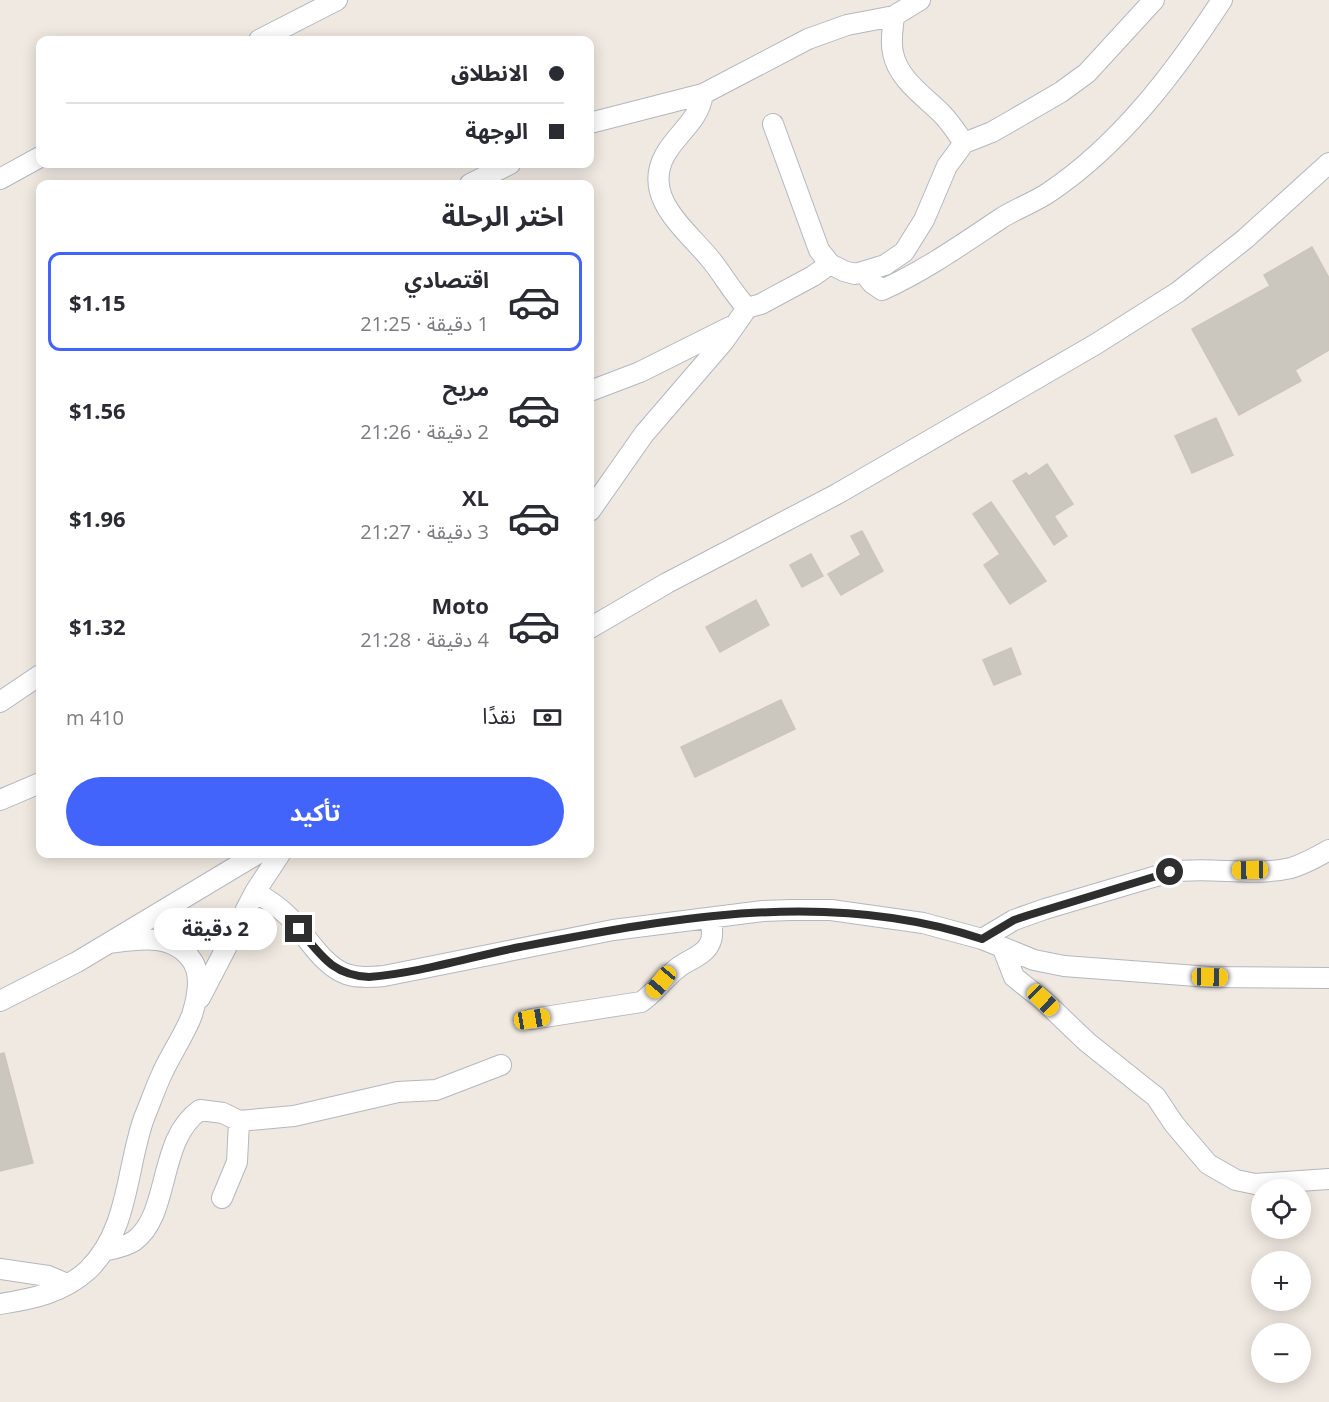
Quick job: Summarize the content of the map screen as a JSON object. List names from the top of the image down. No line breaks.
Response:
{"page":{"banner":["الانطلاق","الوجهة"],"heading":"اختر الرحلة","list":[{"name":"اقتصادي","note":"1 دقيقة · 21:25","value":"$1.15"},{"name":"مريح","note":"2 دقيقة · 21:26","value":"$1.56"},{"name":"XL","note":"3 دقيقة · 21:27","value":"$1.96"},{"name":"Moto","note":"4 دقيقة · 21:28","value":"$1.32"}],"pay":["نقدًا","410 m"],"buttons":"تأكيد","bubble":"2 دقيقة","map_buttons":["+","−"]}}
